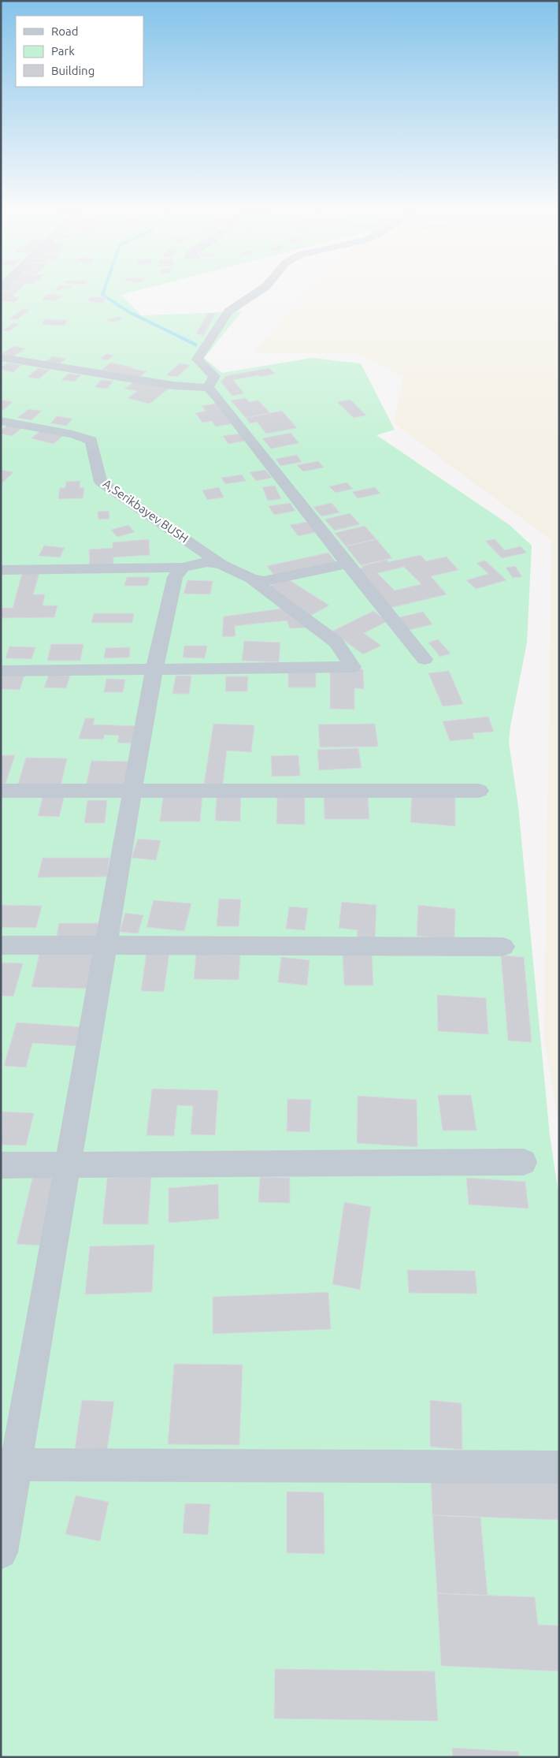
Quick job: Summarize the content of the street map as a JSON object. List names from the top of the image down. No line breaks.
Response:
{"streets":{"street":["A,Serikbayev BUSH"]},"legend":["Road","Park","Building"]}
